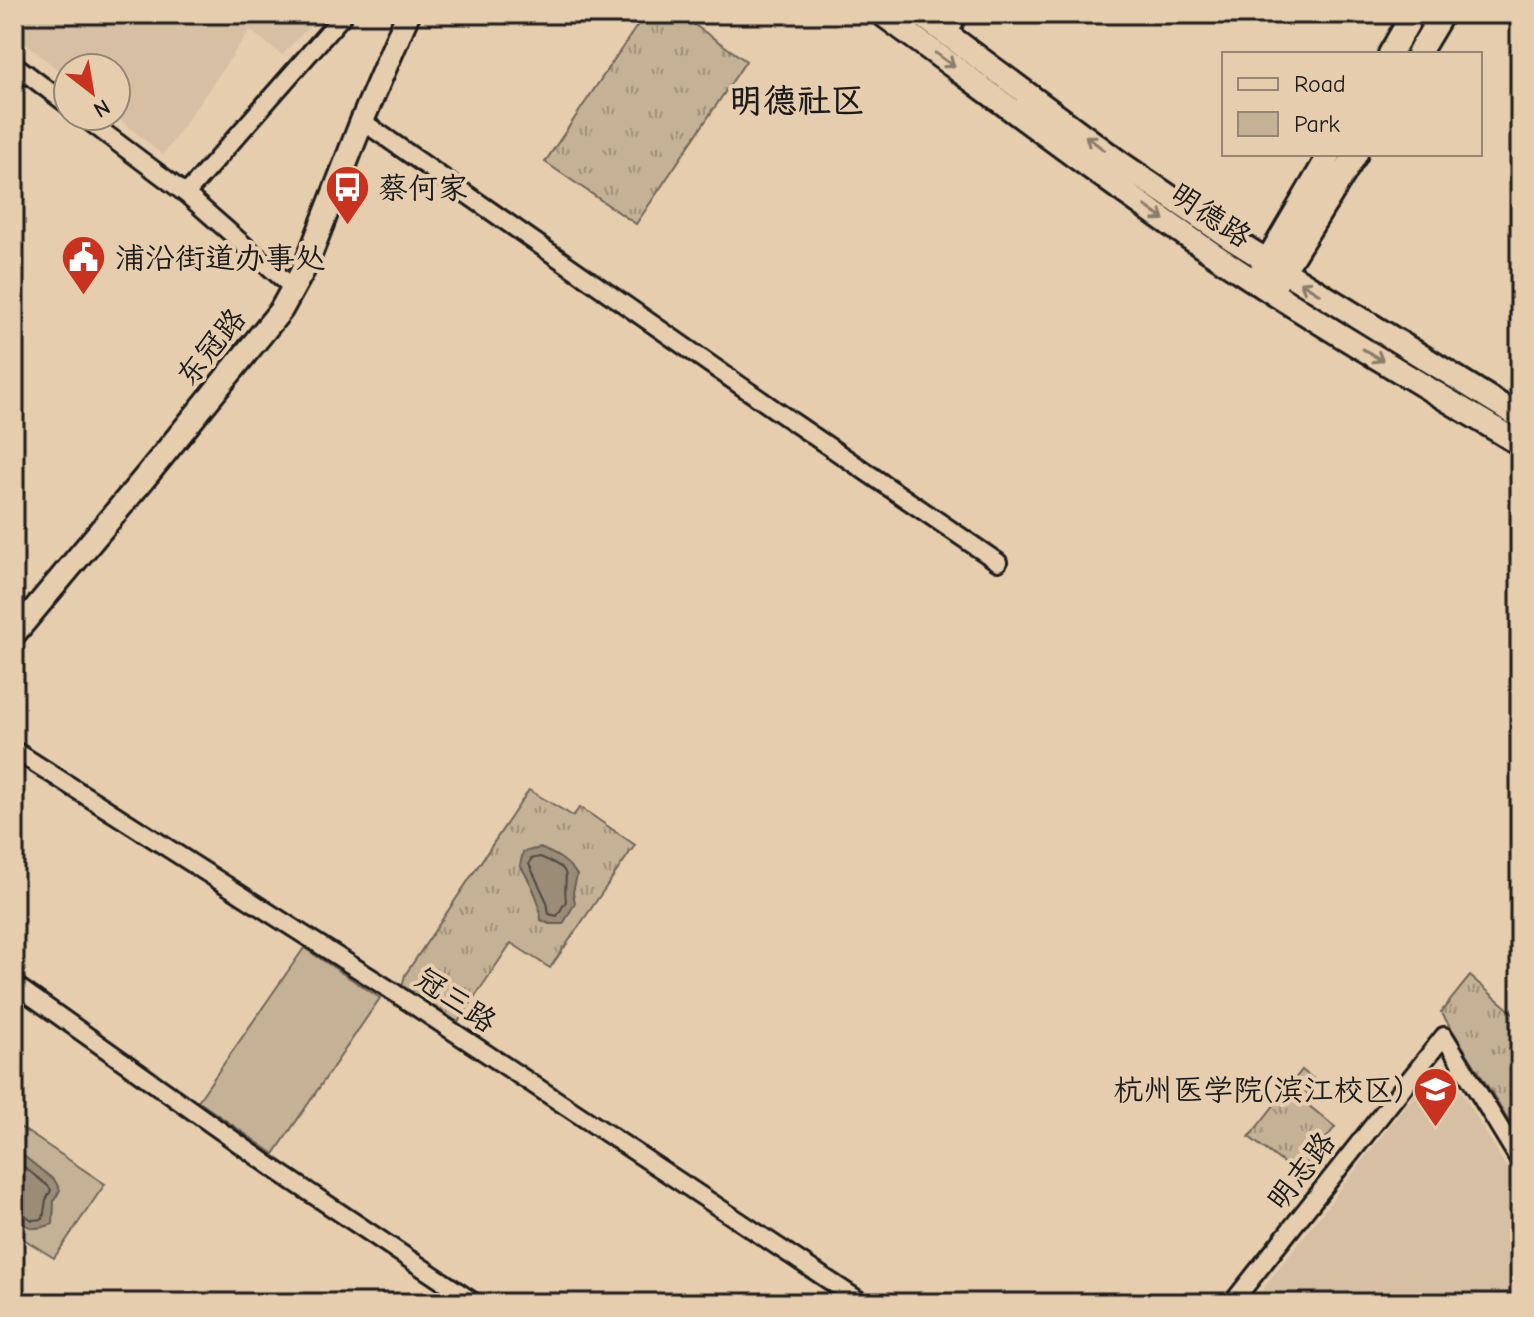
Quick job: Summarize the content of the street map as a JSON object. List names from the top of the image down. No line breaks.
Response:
{"streets":{"street":["明德路","东冠路","冠三路","明志路"]},"districts":["明德社区"],"places":{"bus stop":["蔡何家"],"public building":["浦沿街道办事处"],"school or university":["杭州医学院(滨江校区)"]},"legend":["Road","Park"],"north":"bottom right"}
